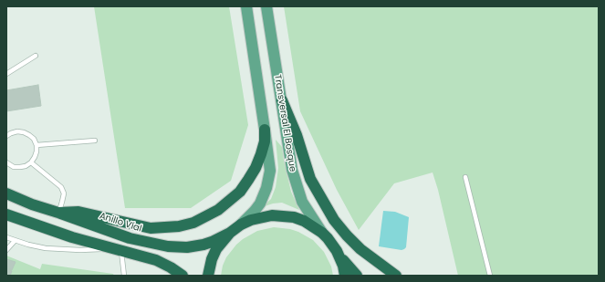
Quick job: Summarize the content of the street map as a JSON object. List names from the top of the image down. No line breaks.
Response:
{"streets":{"highway":["Anillo Víal"],"main road":["Transversal El Bosque"]}}
